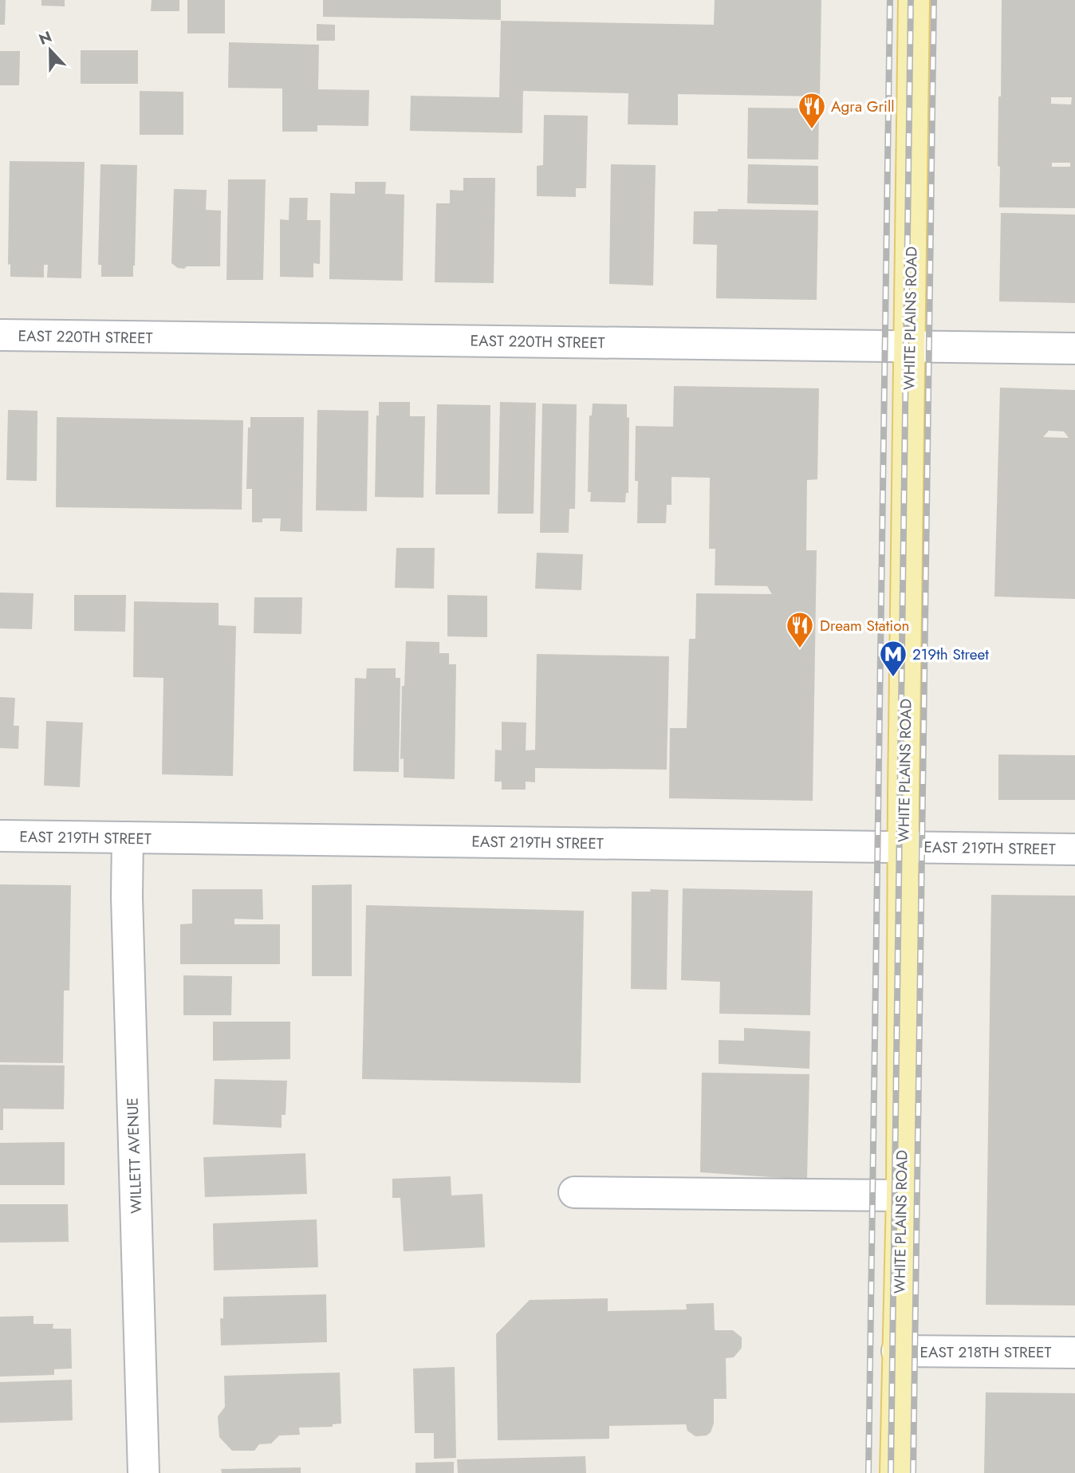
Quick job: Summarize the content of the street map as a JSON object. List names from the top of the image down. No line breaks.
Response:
{"streets":{"main road":["WHITE PLAINS ROAD"],"street":["EAST 220TH STREET","EAST 219TH STREET","WILLETT AVENUE","EAST 218TH STREET"]},"crossings":[["WHITE PLAINS ROAD","EAST 220TH STREET"],["WHITE PLAINS ROAD","EAST 219TH STREET"],["WHITE PLAINS ROAD","EAST 218TH STREET"],["EAST 219TH STREET","WILLETT AVENUE"]],"places":{"restaurant":["Agra Grill","Dream Station"],"metro station":["219th Street"]},"north":"top"}
